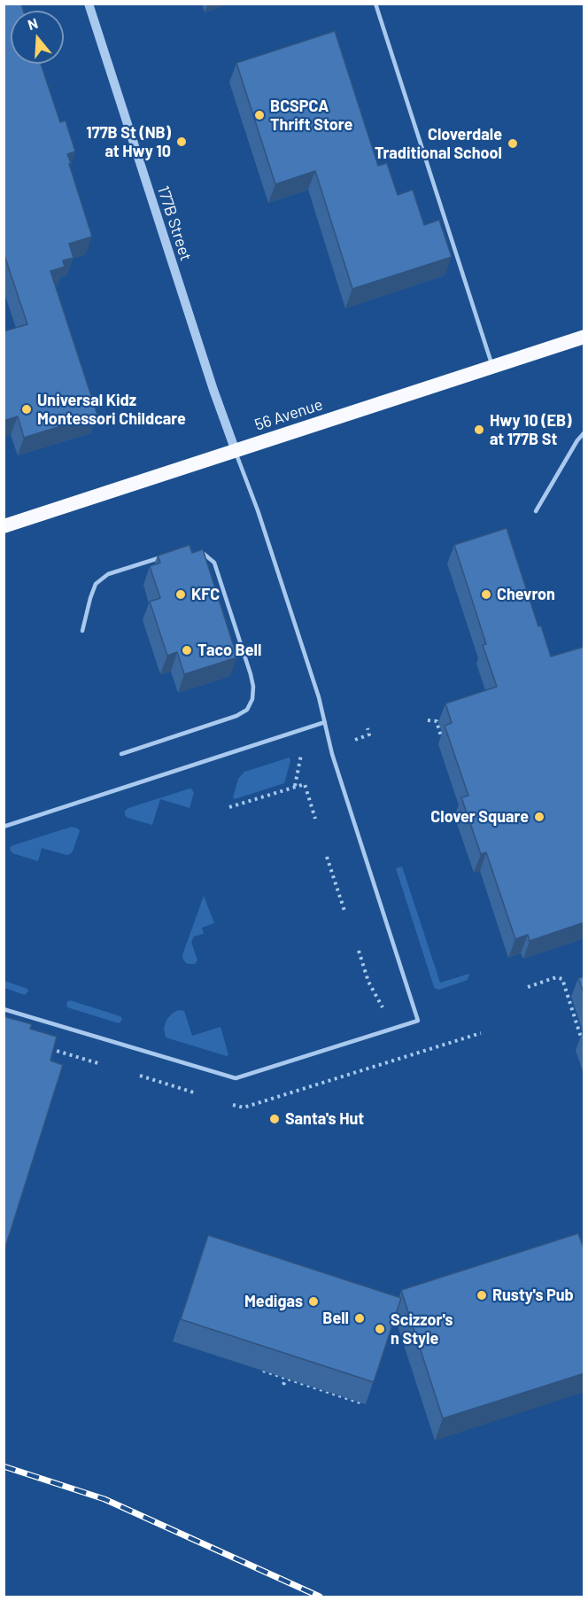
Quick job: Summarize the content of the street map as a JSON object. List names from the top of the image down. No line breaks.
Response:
{"streets":{"highway":["56 Avenue"],"street":["177B Street"]},"crossings":[["177B Street","56 Avenue"]],"places":["BCSPCA Thrift Store","177B St (NB) at Hwy 10","Cloverdale Traditional School","Universal Kidz Montessori Childcare","Hwy 10 (EB) at 177B St","KFC","Chevron","Taco Bell","Clover Square","Santa's Hut","Rusty's Pub","Medigas","Bell","Scizzor's n Style"],"north":"top"}
